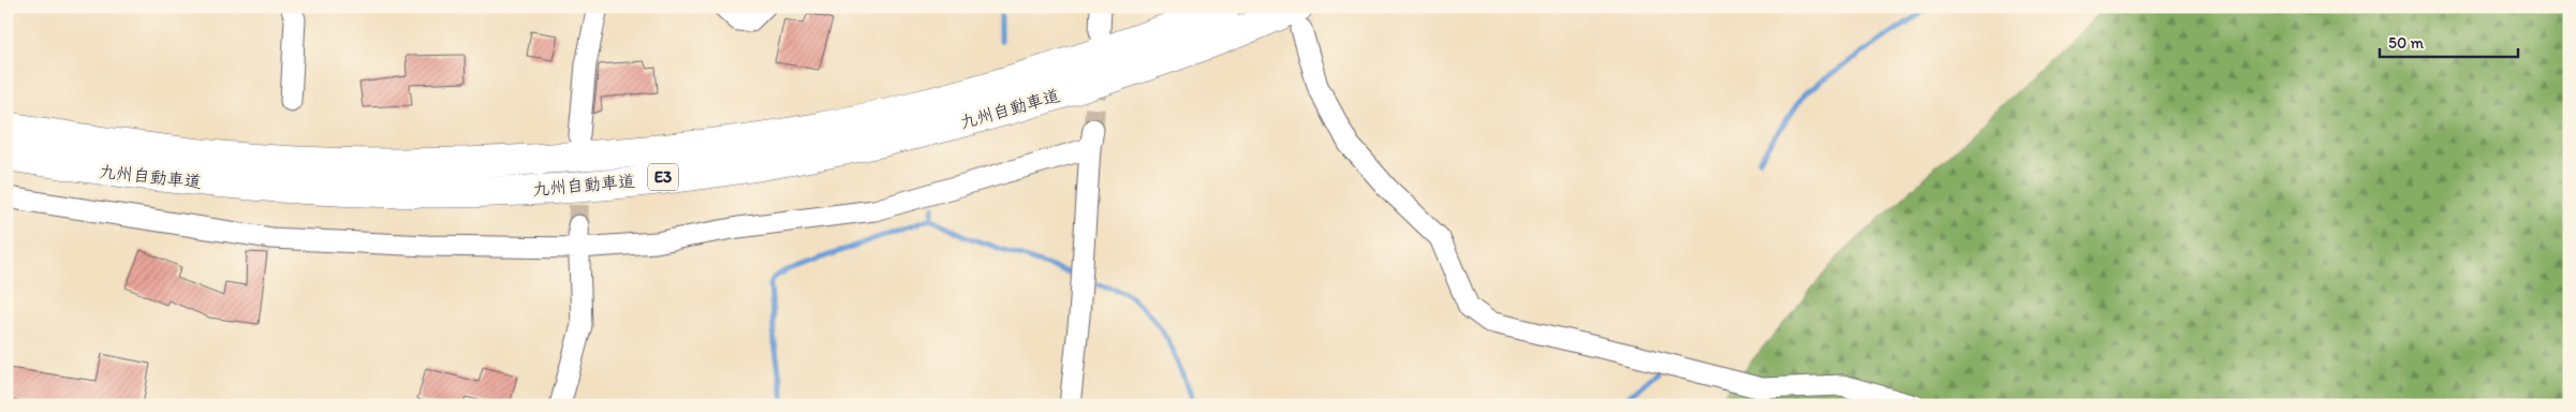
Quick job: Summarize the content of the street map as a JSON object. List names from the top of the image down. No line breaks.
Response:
{"streets":{"highway":["九州自動車道","E3"]},"scale_bar":"50 m"}
